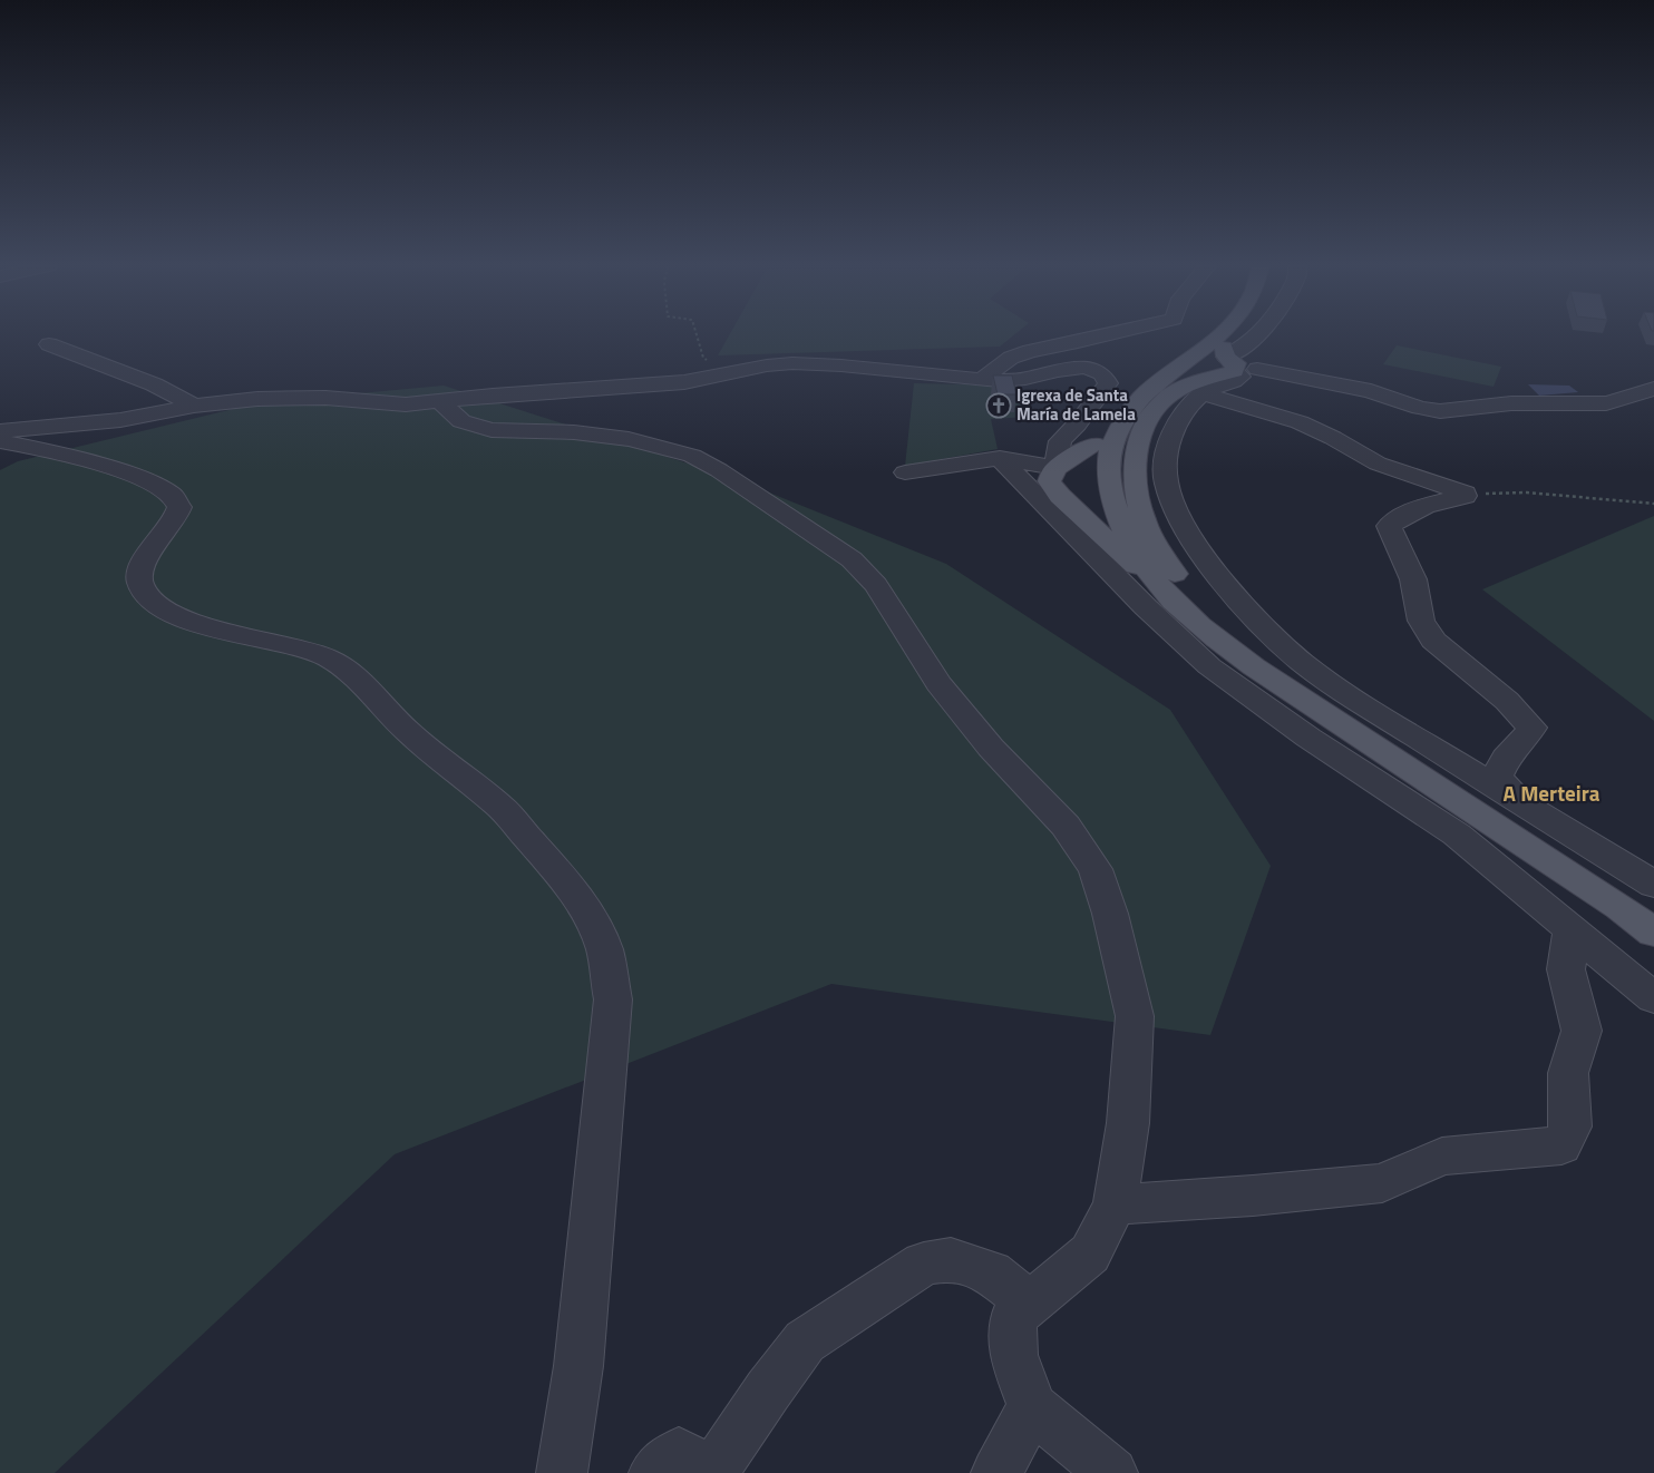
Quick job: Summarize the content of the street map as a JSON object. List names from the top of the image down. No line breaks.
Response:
{"districts":["A Merteira"],"places":{"church":["Igrexa de Santa María de Lamela"]}}
